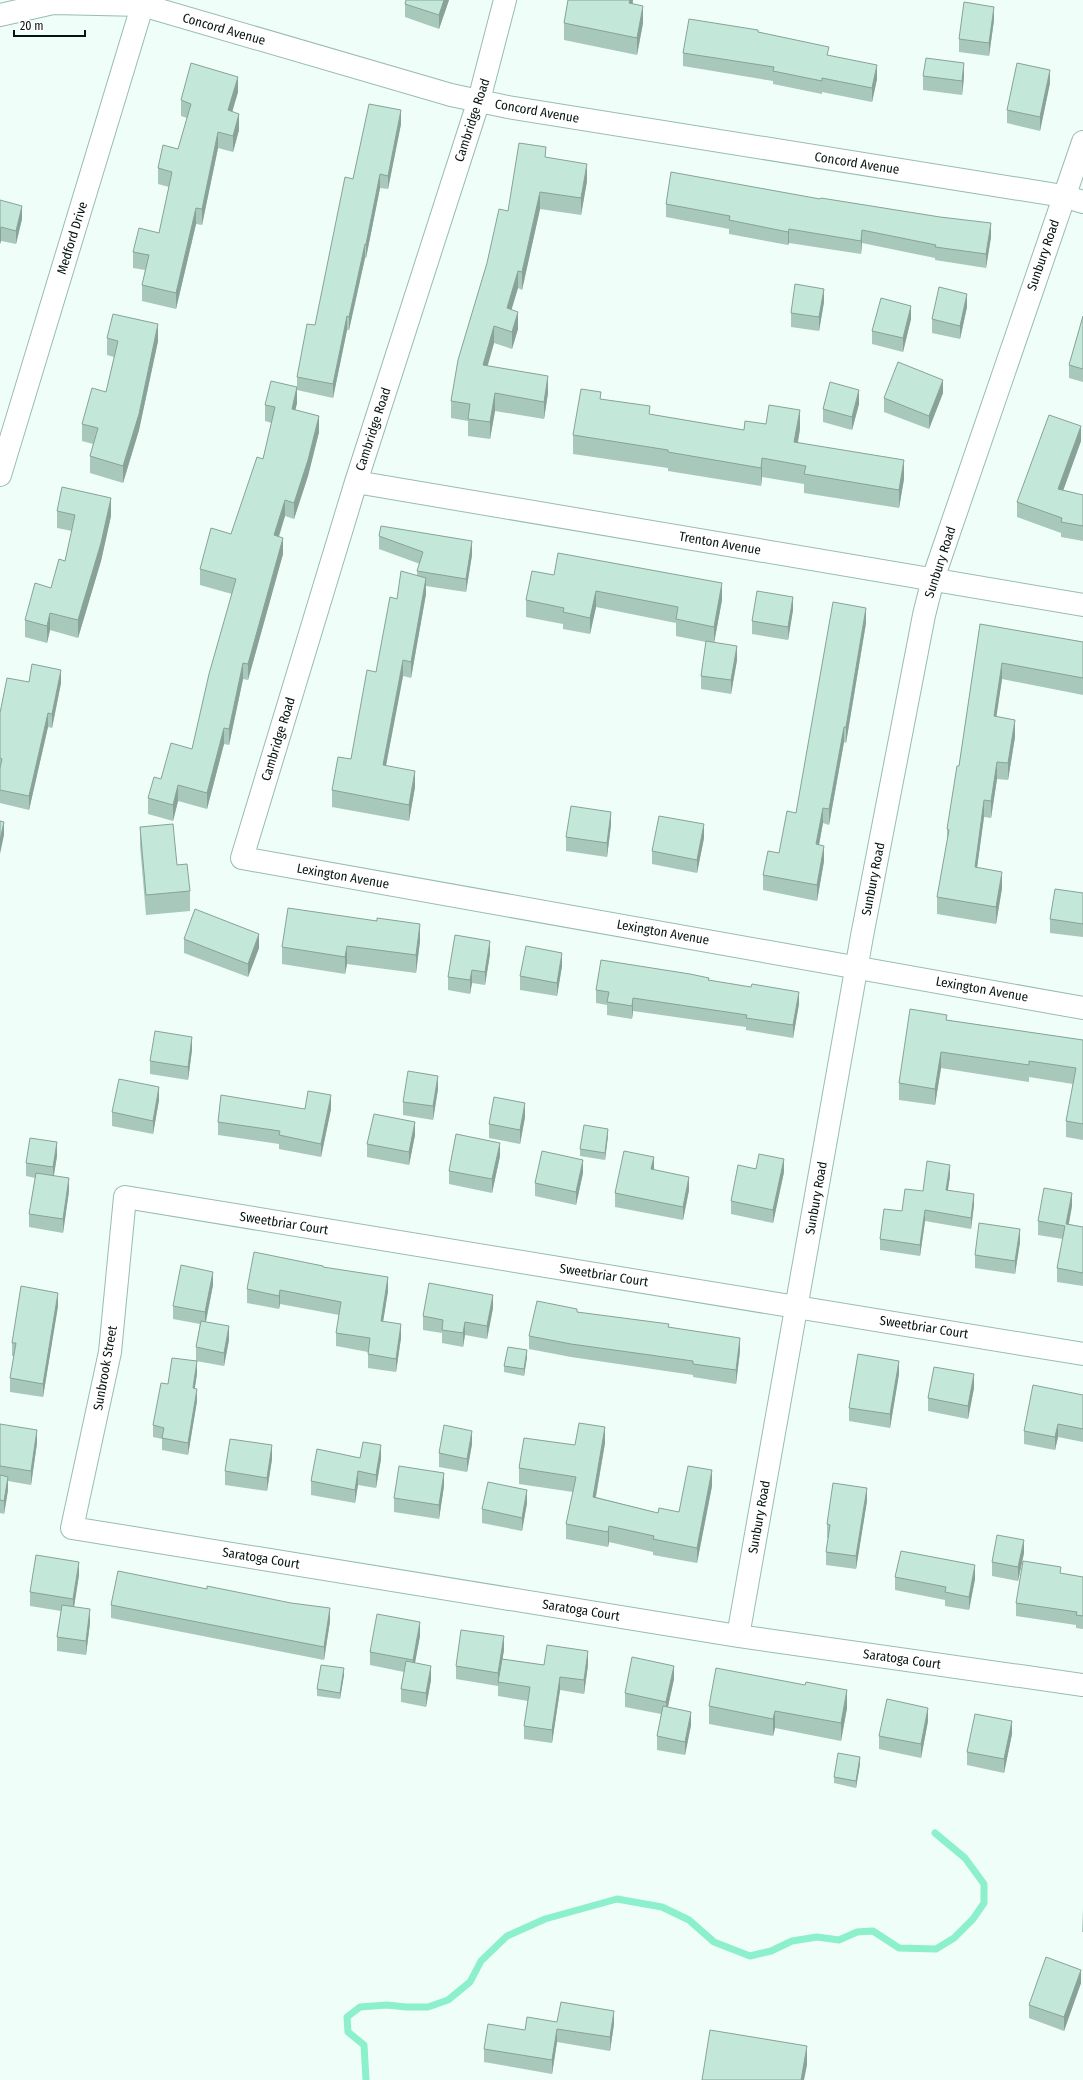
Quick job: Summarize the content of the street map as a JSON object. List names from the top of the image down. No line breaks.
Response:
{"streets":{"street":["Concord Avenue","Cambridge Road","Medford Drive","Sunbury Road","Trenton Avenue","Lexington Avenue","Sweetbriar Court","Sunbrook Street","Saratoga Court"]},"crossings":[["Concord Avenue","Cambridge Road"],["Concord Avenue","Medford Drive"],["Concord Avenue","Sunbury Road"],["Cambridge Road","Trenton Avenue"],["Cambridge Road","Lexington Avenue"],["Sunbury Road","Trenton Avenue"],["Sunbury Road","Lexington Avenue"],["Sunbury Road","Sweetbriar Court"],["Sunbury Road","Saratoga Court"],["Sweetbriar Court","Sunbrook Street"],["Sunbrook Street","Saratoga Court"]],"scale_bar":"20 m"}
